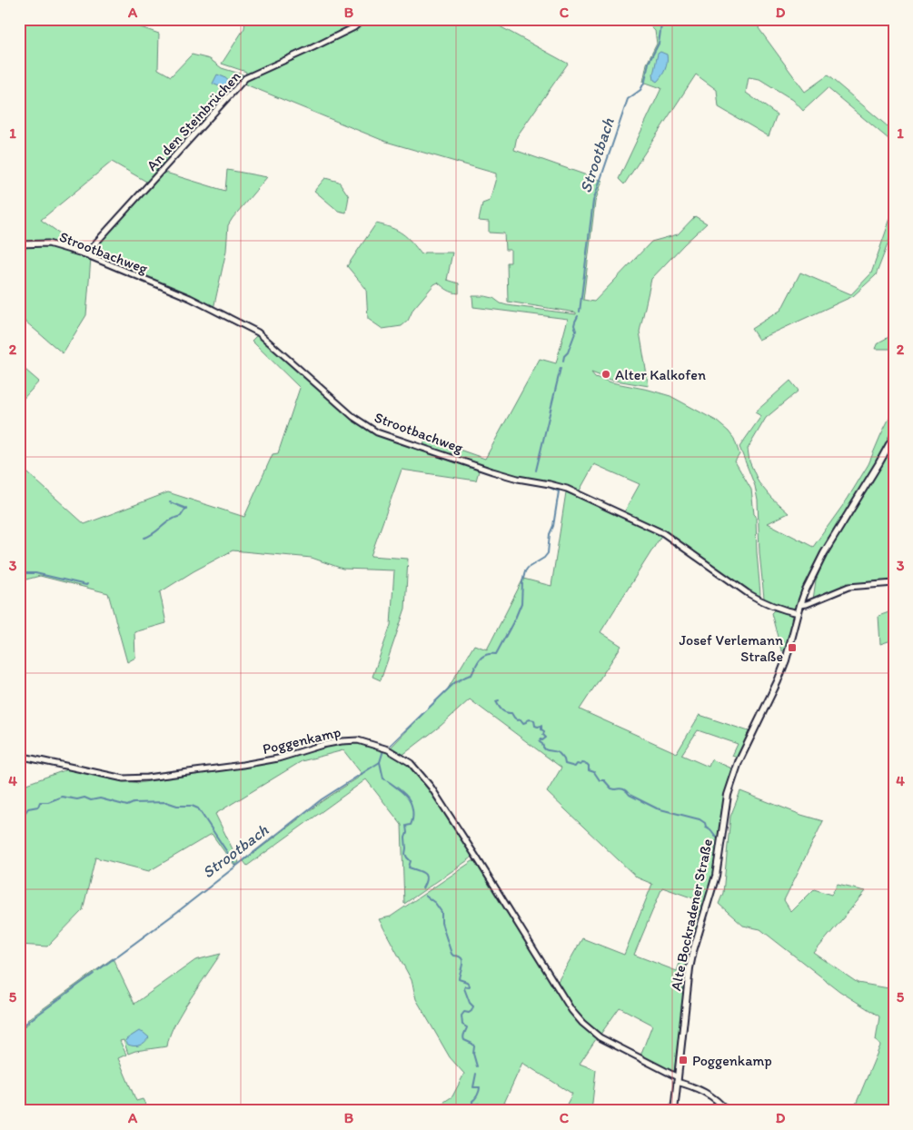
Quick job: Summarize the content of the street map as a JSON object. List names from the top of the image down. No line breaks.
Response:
{"streets":{"street":["An den Steinbrüchen","Strootbachweg","Poggenkamp","Alte Bockradener Straße"]},"crossings":[["An den Steinbrüchen","Strootbachweg"],["Strootbachweg","Alte Bockradener Straße"],["Poggenkamp","Alte Bockradener Straße"]],"water":["Strootbach"],"places":{"other":["Alter Kalkofen"],"transit":["Josef Verlemann Straße","Poggenkamp"]},"grid":{"columns":["A","B","C","D"],"rows":["1","2","3","4","5"]}}
